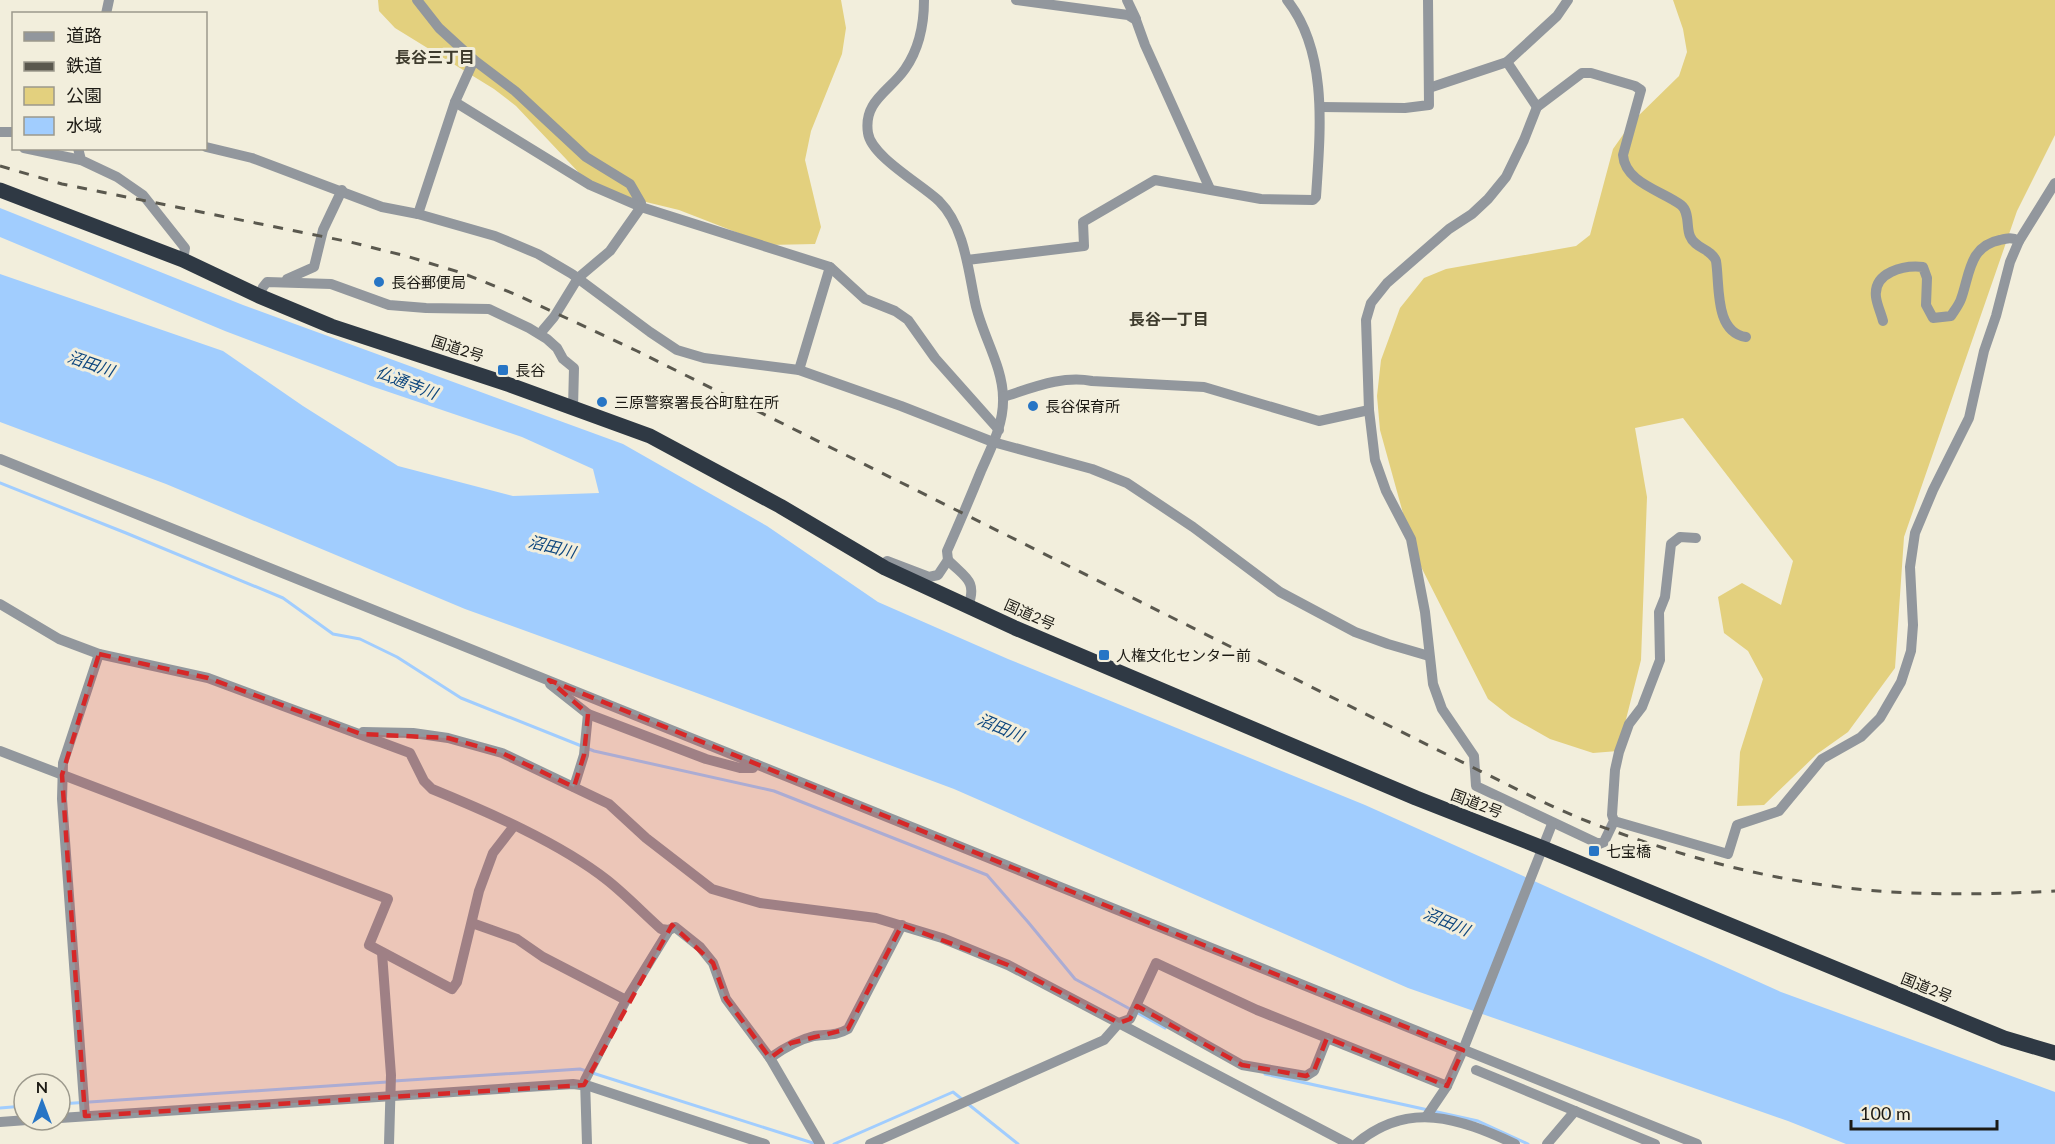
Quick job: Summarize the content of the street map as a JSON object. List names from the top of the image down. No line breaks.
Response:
{"streets":{"highway":["国道2号"]},"districts":["長谷三丁目","長谷一丁目"],"water":["沼田川","仏通寺川"],"places":{"other":["長谷郵便局","三原警察署長谷町駐在所","長谷保育所"],"transit":["長谷","人権文化センター前","七宝橋"]},"legend":["道路","鉄道","公園","水域"],"scale_bar":"100 m","north":"top"}
